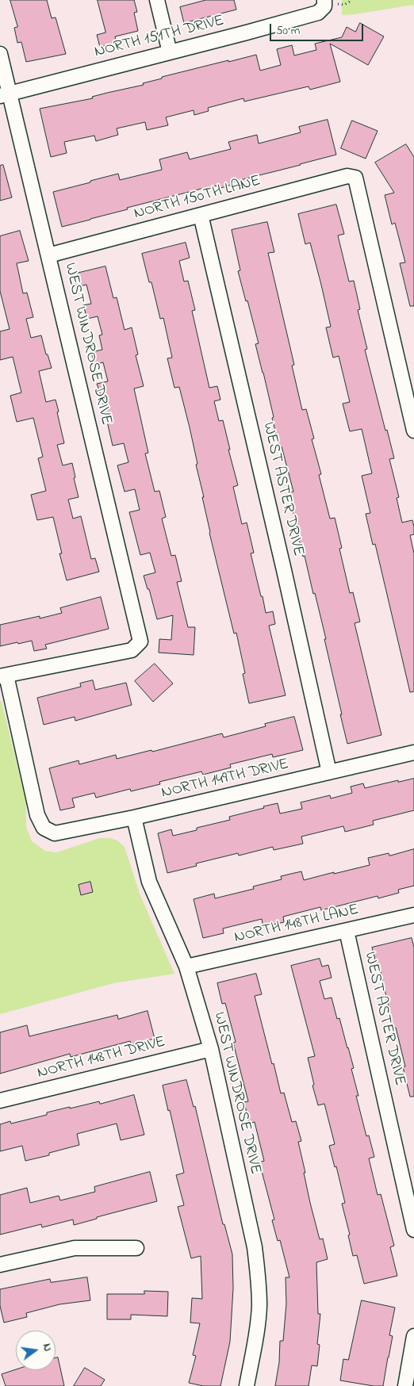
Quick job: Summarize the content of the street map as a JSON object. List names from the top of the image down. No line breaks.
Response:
{"streets":{"street":["NORTH 151TH DRIVE","NORTH 150TH LANE","WEST WINDROSE DRIVE","WEST ASTER DRIVE","NORTH 149TH DRIVE","NORTH 148TH LANE","NORTH 148TH DRIVE"]},"crossings":[["NORTH 151TH DRIVE","WEST WINDROSE DRIVE"],["NORTH 150TH LANE","WEST WINDROSE DRIVE"],["NORTH 150TH LANE","WEST ASTER DRIVE"],["WEST WINDROSE DRIVE","NORTH 149TH DRIVE"],["WEST WINDROSE DRIVE","NORTH 148TH LANE"],["WEST WINDROSE DRIVE","NORTH 148TH DRIVE"],["WEST ASTER DRIVE","NORTH 149TH DRIVE"],["WEST ASTER DRIVE","NORTH 148TH LANE"]],"scale_bar":"50 m","north":"right"}
